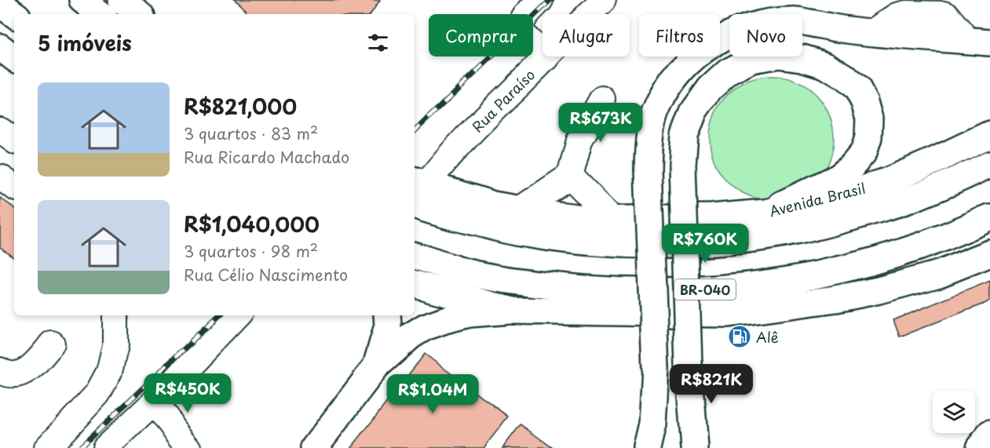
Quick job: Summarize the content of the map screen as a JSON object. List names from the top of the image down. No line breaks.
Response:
{"streets":{"main road":["Avenida Brasil","BR-040"],"street":["Rua Paraíso"]},"crossings":[["Rua Paraíso","Avenida Brasil"]],"places":{"fuel station":["Alê"]},"page":{"chip":["Comprar","Alugar","Filtros","Novo"],"heading":"5 imóveis","list":[{"name":"R$821,000","note":"3 quartos · 83 m² · Rua Ricardo Machado"},{"name":"R$1,040,000","note":"3 quartos · 98 m² · Rua Célio Nascimento"}],"price":["R$673K","R$760K","R$821K","R$450K","R$1.04M"]}}
